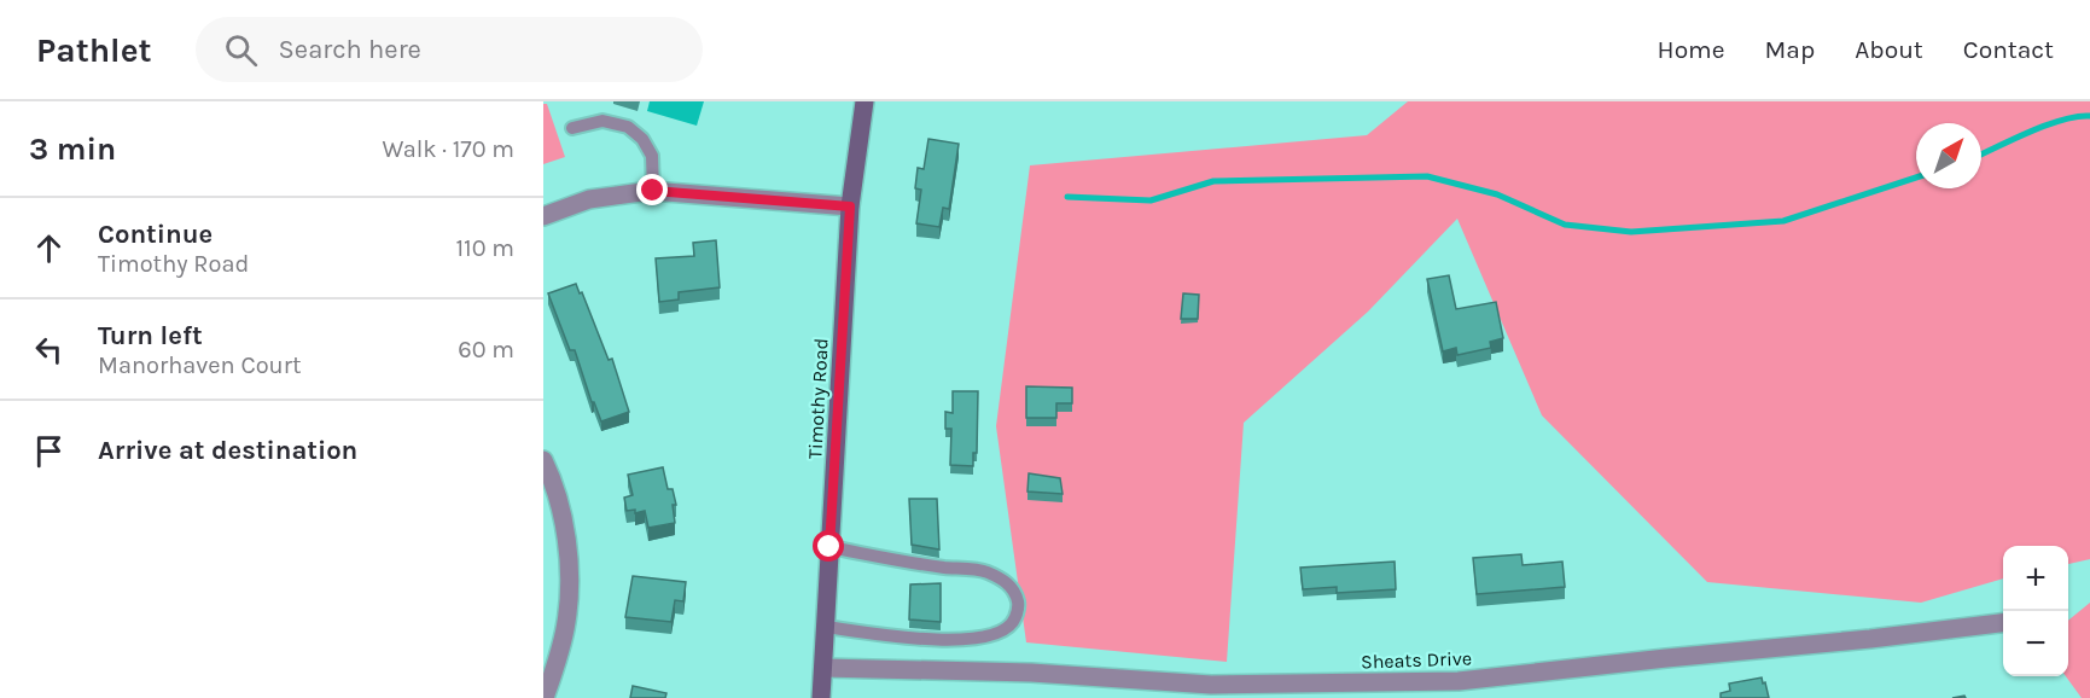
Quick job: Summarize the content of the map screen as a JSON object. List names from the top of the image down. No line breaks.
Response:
{"streets":{"main road":["Timothy Road"],"street":["Sheats Drive"]},"crossings":[["Timothy Road","Sheats Drive"]],"north":"top right","page":{"header":"Pathlet","search":"Search here","nav":["Home","Map","About","Contact"],"heading":["3 min","Walk · 170 m"],"list":[["Continue","Timothy Road","110 m"],["Turn left","Manorhaven Court","60 m"],"Arrive at destination"],"map_buttons":["+","−"]}}
